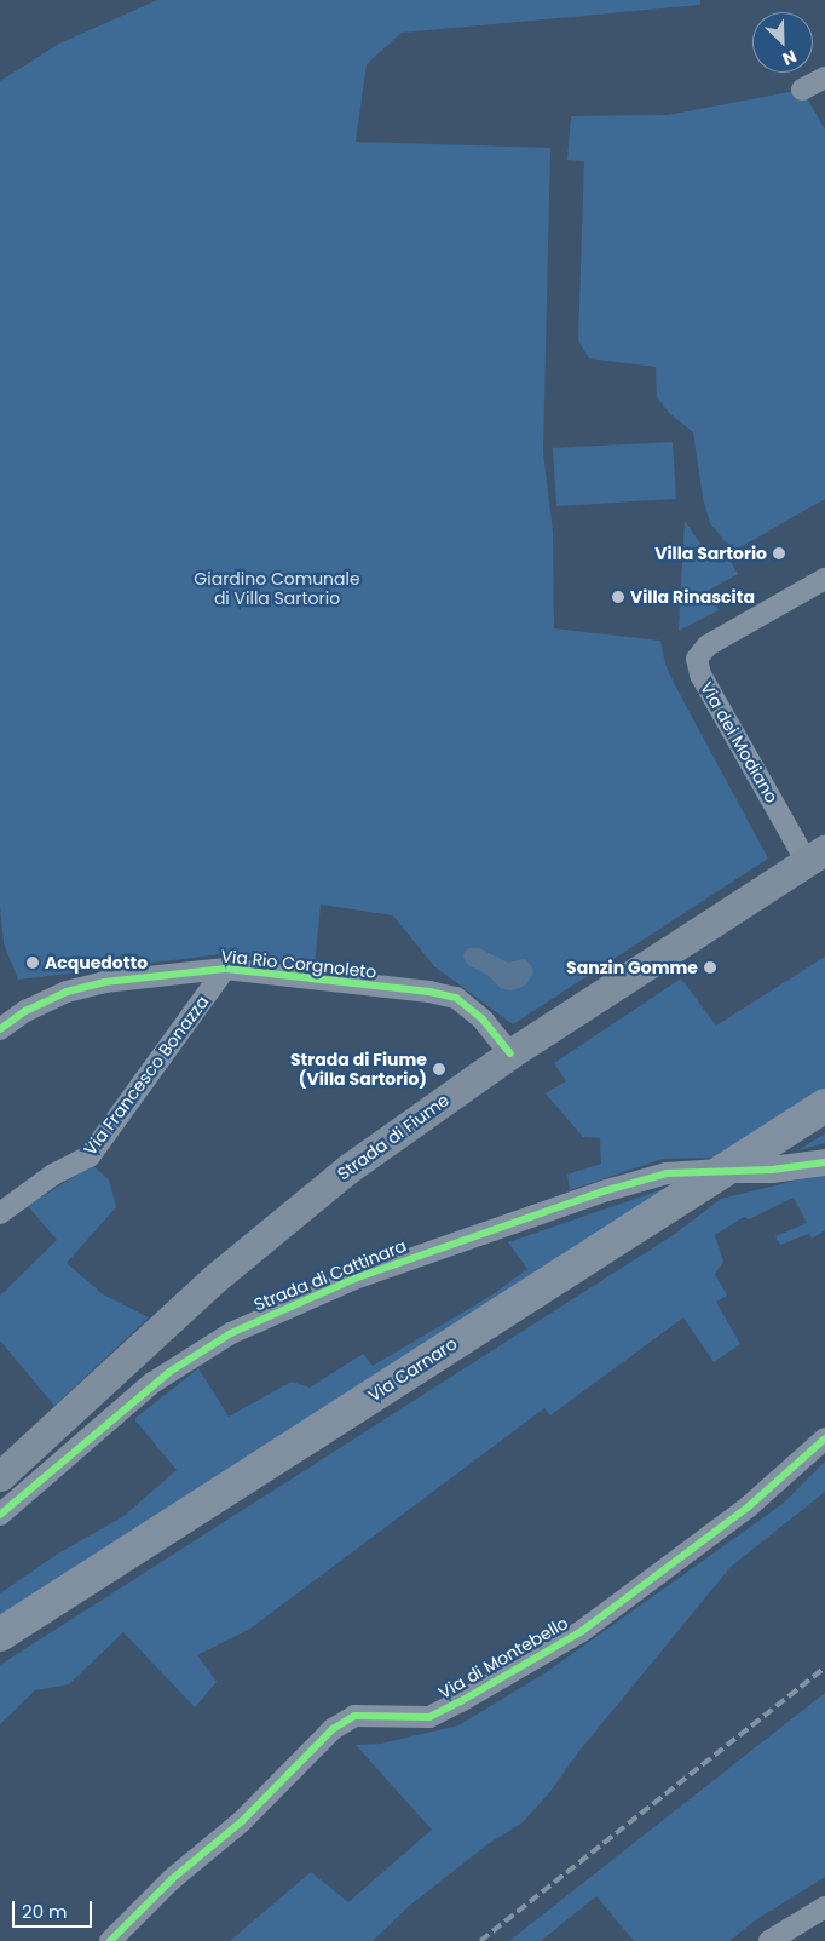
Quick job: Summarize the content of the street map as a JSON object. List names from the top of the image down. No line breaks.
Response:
{"streets":{"main road":["Strada di Fiume","Via Carnaro"],"street":["Via dei Modiano","Via Rio Corgnoleto","Via Francesco Bonazza","Strada di Cattinara","Via di Montebello"]},"crossings":[["Via dei Modiano","Strada di Fiume"],["Via Rio Corgnoleto","Via Francesco Bonazza"],["Via Rio Corgnoleto","Strada di Fiume"],["Strada di Cattinara","Via Carnaro"]],"parks":["Giardino Comunale di Villa Sartorio"],"places":["Villa Sartorio","Villa Rinascita","Acquedotto","Sanzin Gomme","Strada di Fiume (Villa Sartorio)"],"scale_bar":"20 m","north":"bottom right"}
